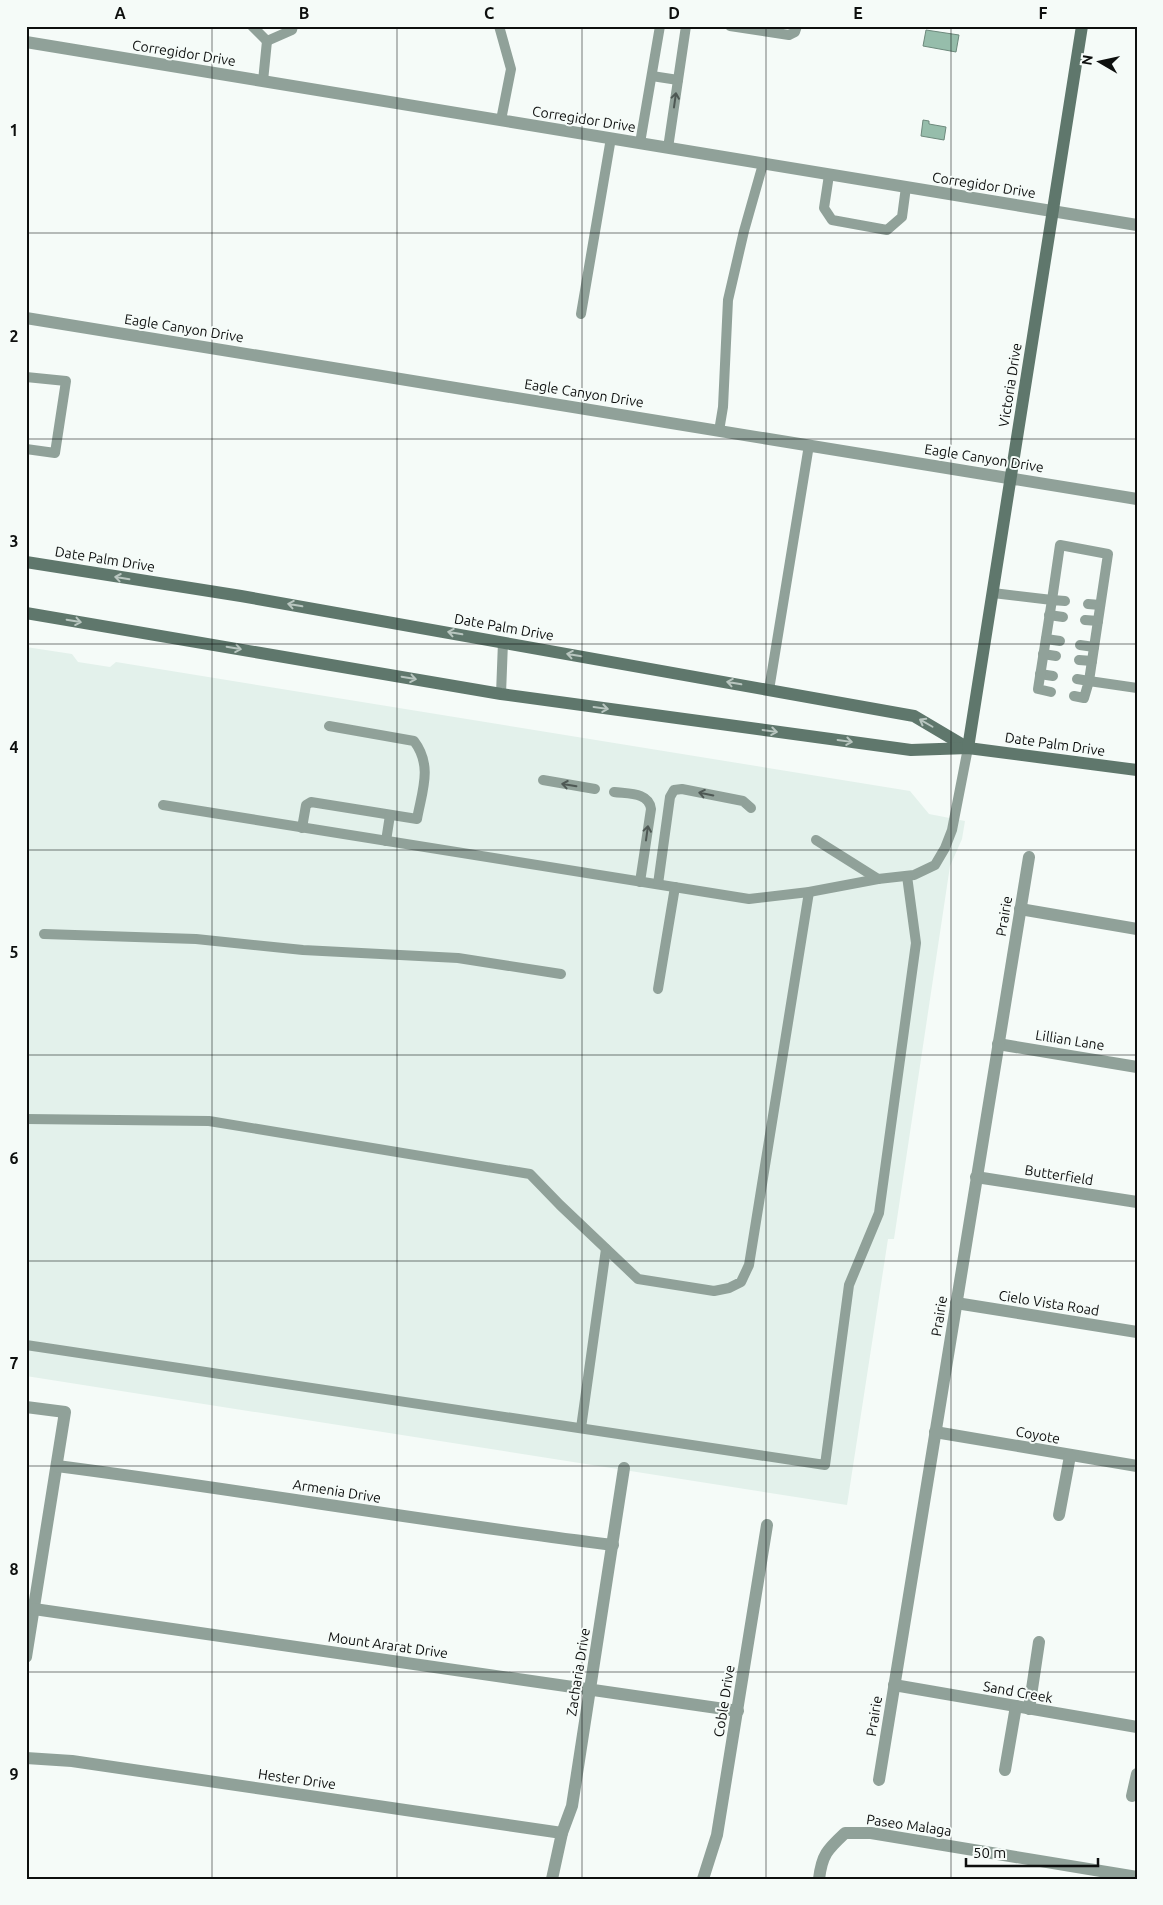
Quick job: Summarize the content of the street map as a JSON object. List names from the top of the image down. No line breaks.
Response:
{"streets":{"main road":["Victoria Drive","Date Palm Drive"],"street":["Corregidor Drive","Eagle Canyon Drive","Prairie","Lillian Lane","Butterfield","Cielo Vista Road","Coyote","Armenia Drive","Mount Ararat Drive","Zacharia Drive","Sand Creek","Coble Drive","Hester Drive","Paseo Malaga"]},"crossings":[["Corregidor Drive","Victoria Drive"],["Eagle Canyon Drive","Victoria Drive"],["Victoria Drive","Date Palm Drive"],["Prairie","Lillian Lane"],["Prairie","Butterfield"],["Prairie","Cielo Vista Road"],["Prairie","Coyote"],["Prairie","Sand Creek"],["Armenia Drive","Zacharia Drive"],["Mount Ararat Drive","Zacharia Drive"],["Mount Ararat Drive","Coble Drive"],["Zacharia Drive","Hester Drive"]],"scale_bar":"50 m","north":"left","grid":{"columns":["A","B","C","D","E","F"],"rows":["1","2","3","4","5","6","7","8","9"]}}
